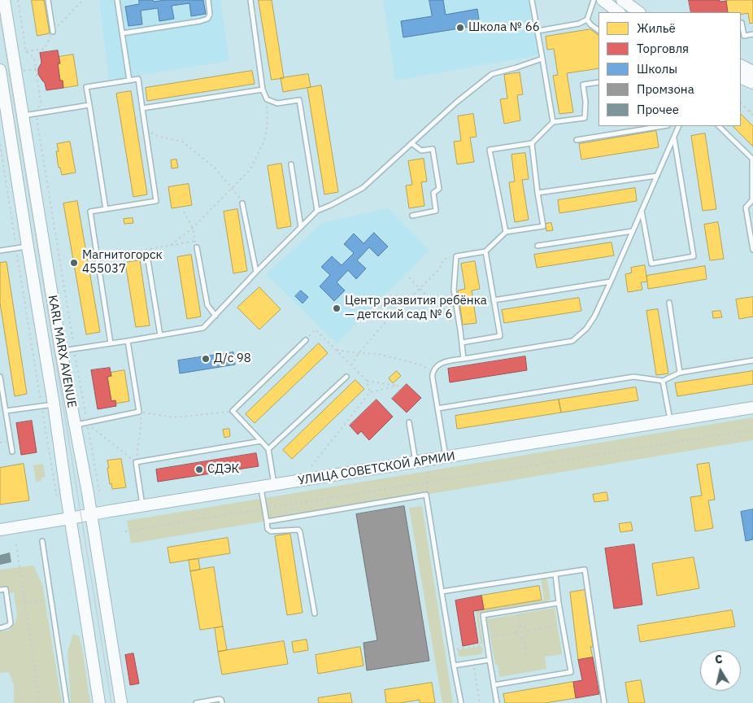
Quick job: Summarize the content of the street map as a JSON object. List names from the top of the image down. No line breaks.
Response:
{"streets":{"main road":["KARL MARX AVENUE","УЛИЦА СОВЕТСКОЙ АРМИИ"]},"crossings":[["KARL MARX AVENUE","УЛИЦА СОВЕТСКОЙ АРМИИ"]],"places":["Школа № 66","Магнитогорск 455037","Центр развития ребёнка — детский сад № 6","Д/с 98","СДЭК"],"legend":["Жильё","Торговля","Школы","Промзона","Прочее"],"north":"top"}
